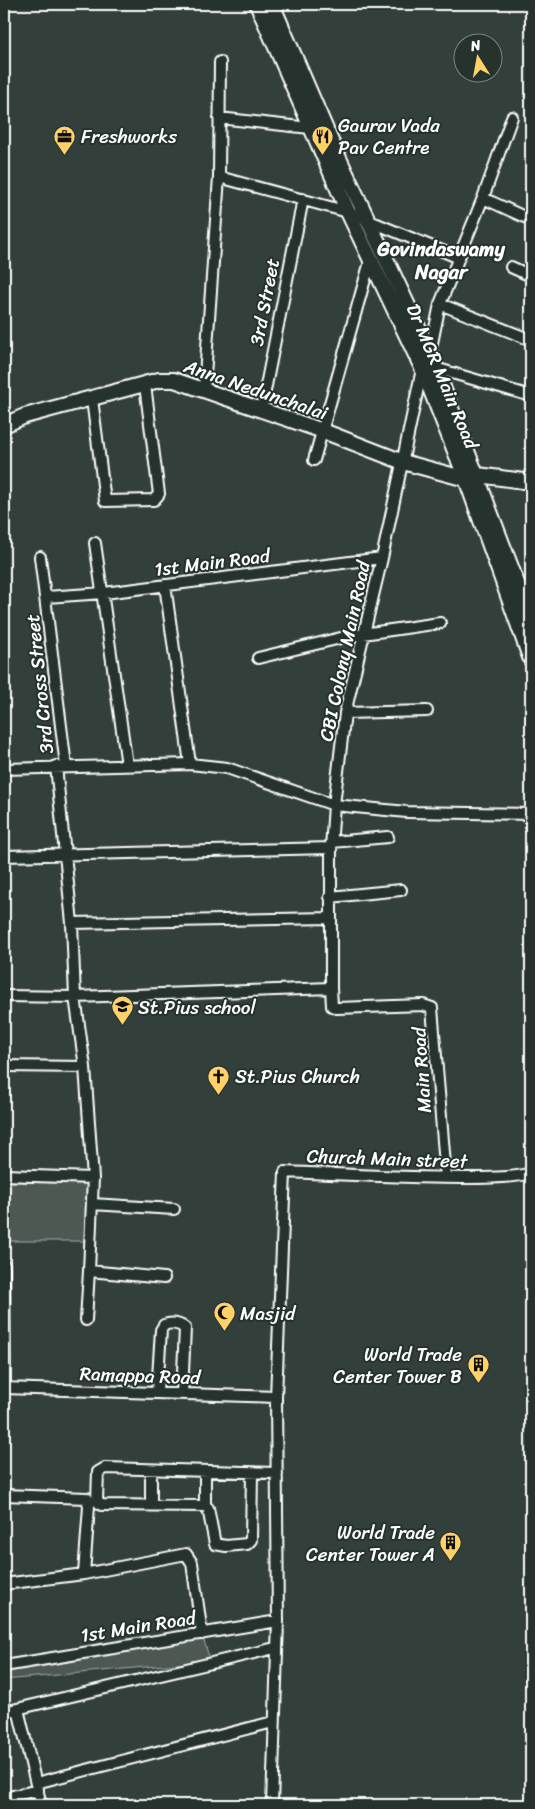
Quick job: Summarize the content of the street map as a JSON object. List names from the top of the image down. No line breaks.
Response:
{"streets":{"main road":["Dr MGR Main Road","Anna Nedunchalai"],"street":["3rd Street","1st Main Road","CBI Colony Main Road","3rd Cross Street","Main Road","Church Main street","Ramappa Road"]},"crossings":[["3rd Street","Anna Nedunchalai"],["Dr MGR Main Road","Anna Nedunchalai"],["Dr MGR Main Road","CBI Colony Main Road"],["Anna Nedunchalai","CBI Colony Main Road"],["1st Main Road","CBI Colony Main Road"],["1st Main Road","3rd Cross Street"],["CBI Colony Main Road","Main Road"],["Main Road","Church Main street"],["Church Main street","Ramappa Road"]],"districts":["Govindaswamy Nagar"],"places":{"office":["Freshworks"],"restaurant":["Gaurav Vada Pav Centre"],"school or university":["St.Pius school"],"church":["St.Pius Church"],"mosque":["Masjid"],"building":["World Trade Center Tower B","World Trade Center Tower A"]},"north":"top"}
